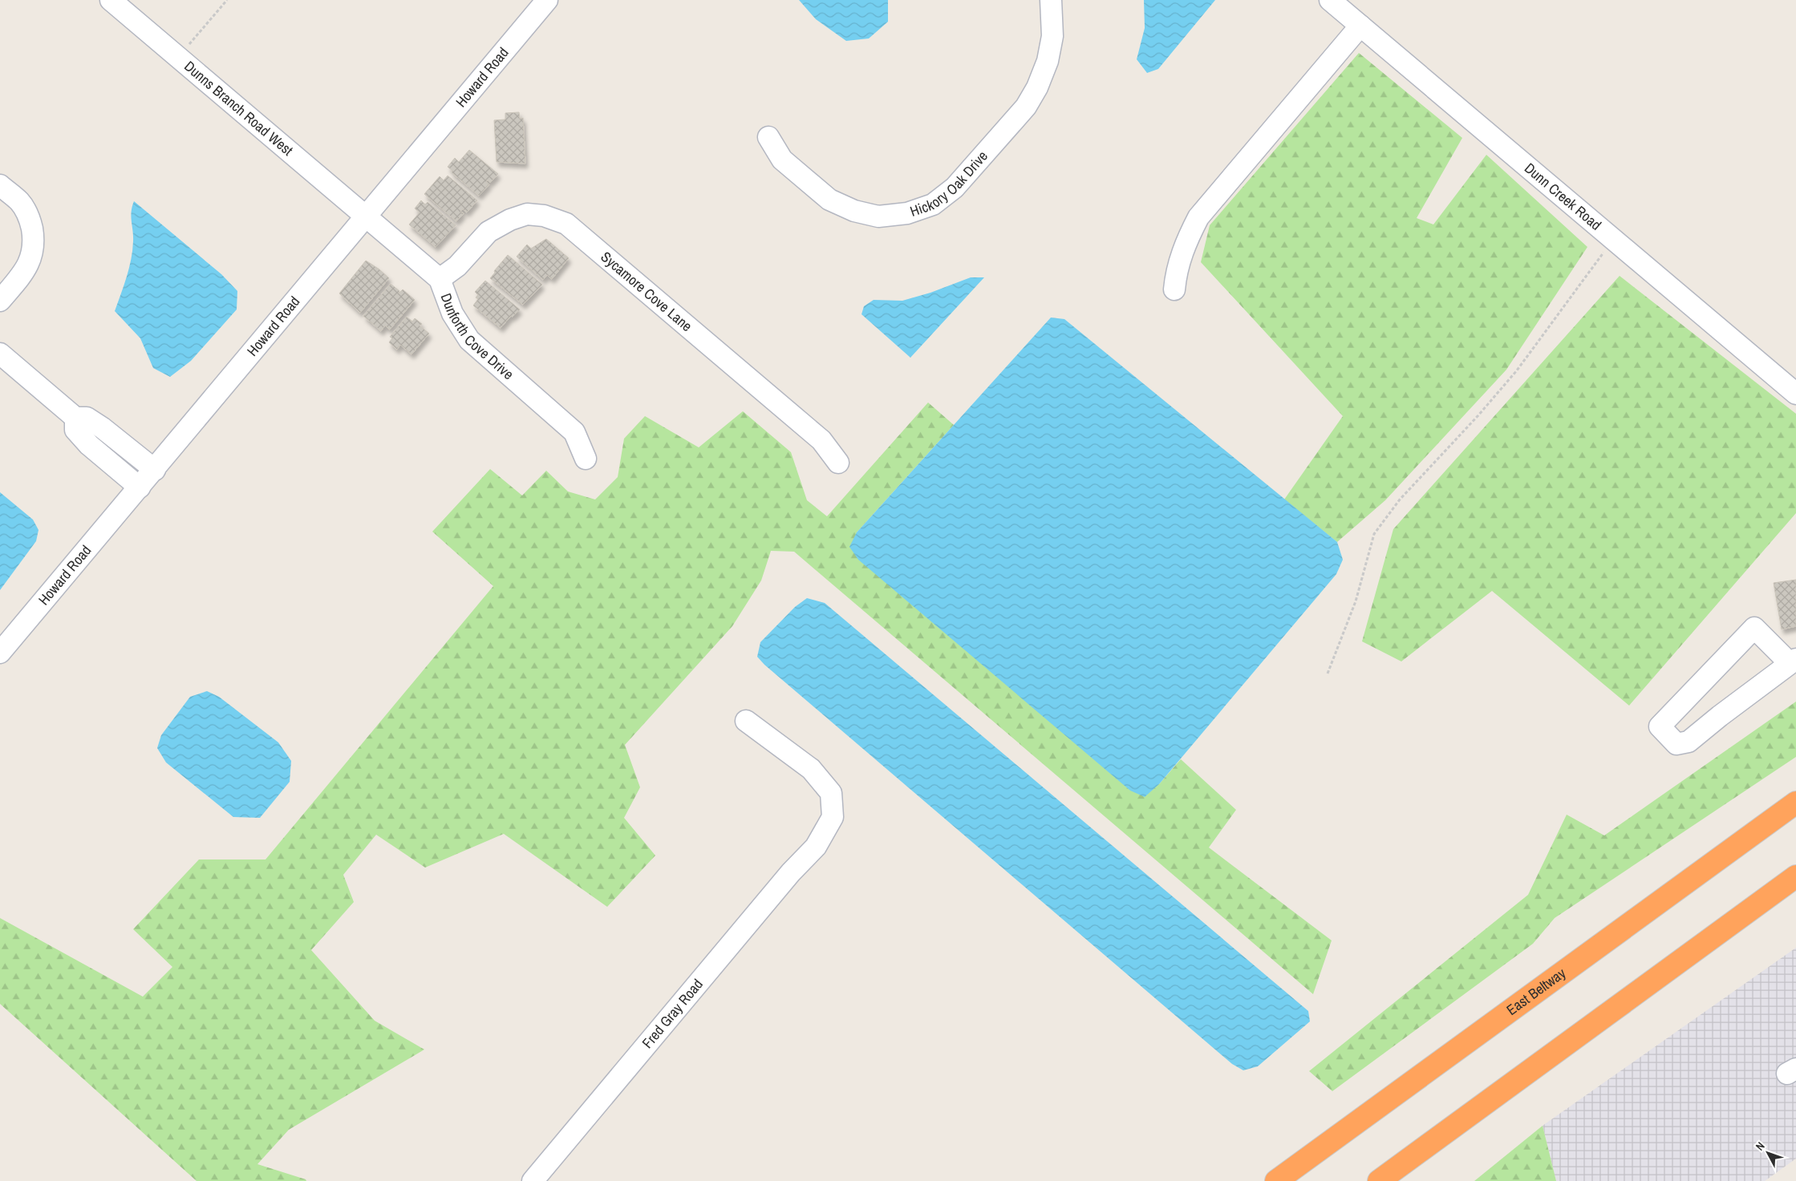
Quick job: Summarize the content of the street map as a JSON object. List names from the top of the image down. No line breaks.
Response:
{"streets":{"highway":["East Beltway"],"street":["Howard Road","Dunns Branch Road West","Hickory Oak Drive","Dunn Creek Road","Sycamore Cove Lane","Dunforth Cove Drive","Fred Gray Road"]},"crossings":[["Howard Road","Dunns Branch Road West"],["Howard Road","Dunforth Cove Drive"],["Dunns Branch Road West","Dunforth Cove Drive"],["Sycamore Cove Lane","Dunforth Cove Drive"]],"north":"top left"}
